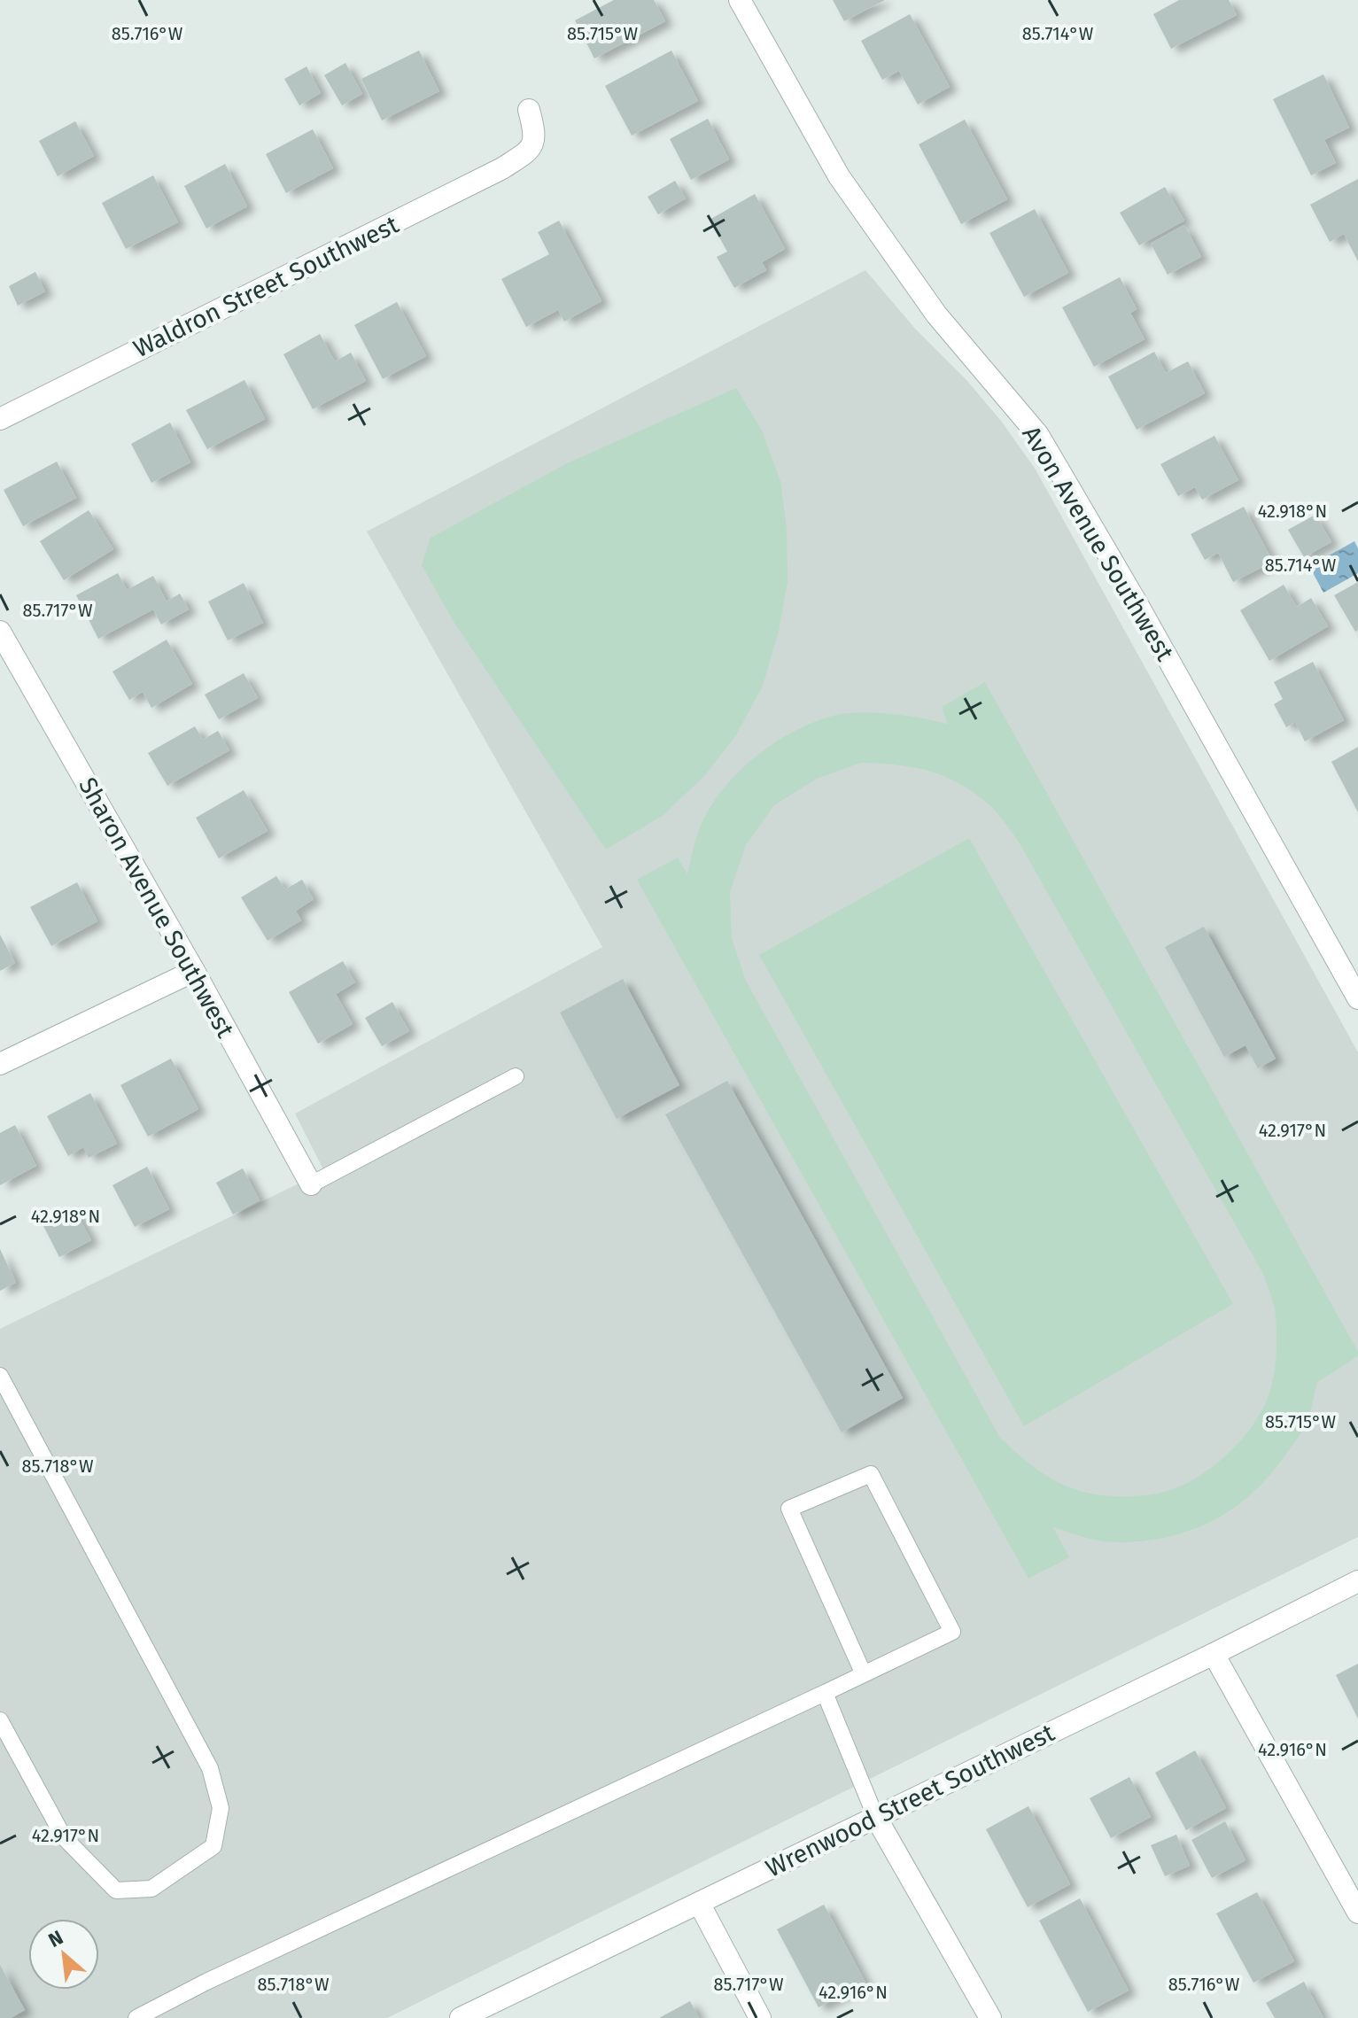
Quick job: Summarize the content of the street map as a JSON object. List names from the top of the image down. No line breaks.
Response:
{"streets":{"street":["Waldron Street Southwest","Avon Avenue Southwest","Sharon Avenue Southwest","Wrenwood Street Southwest"]},"north":"top left","coordinates":["85.716°W","85.715°W","85.714°W","42.918°N","85.717°W","42.917°N","85.718°W","42.916°N"]}
